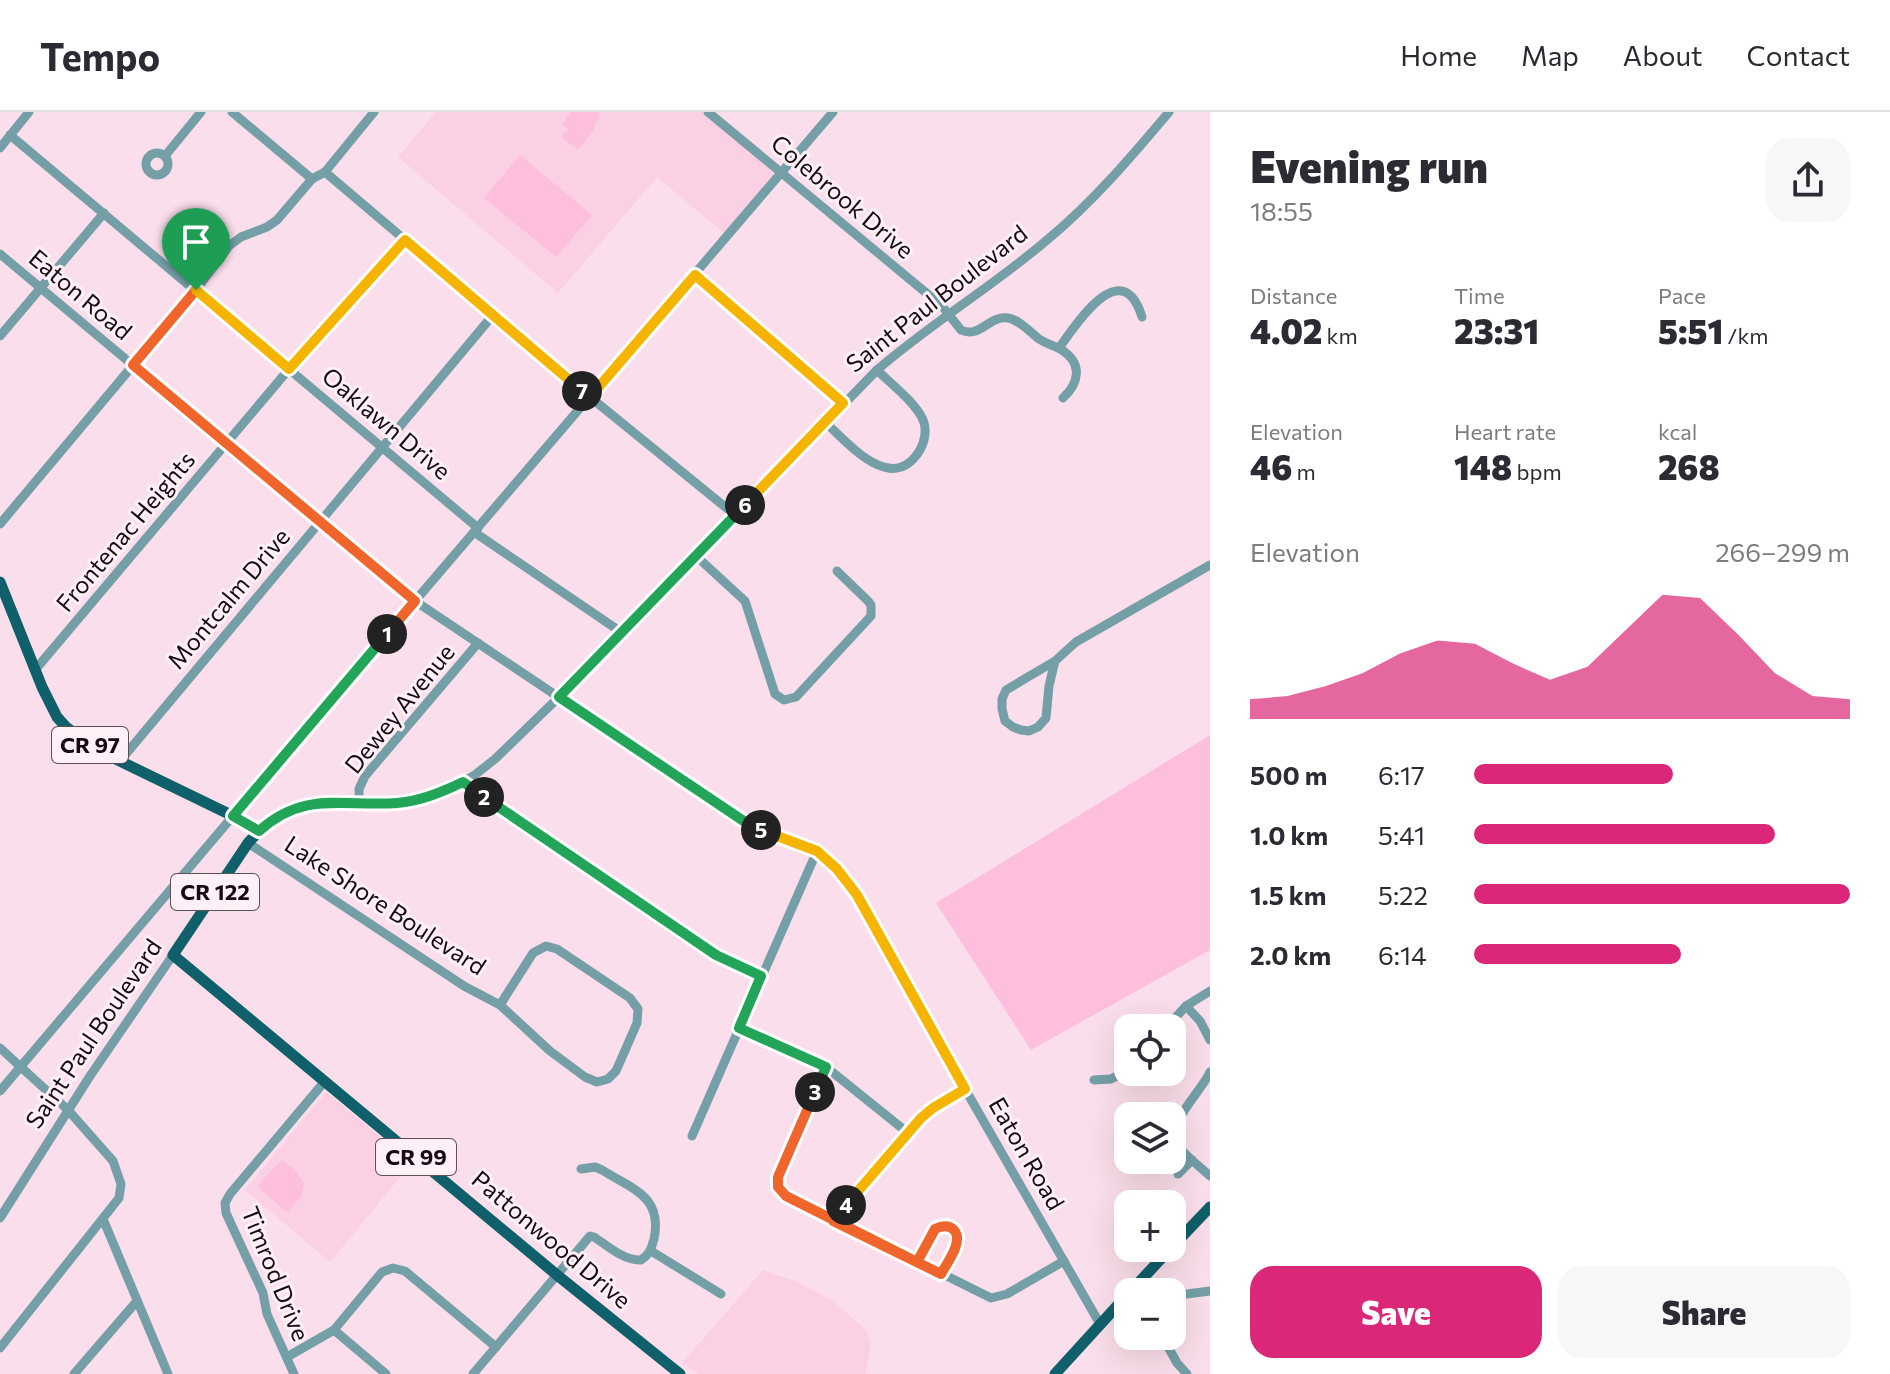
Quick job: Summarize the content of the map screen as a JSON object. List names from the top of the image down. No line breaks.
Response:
{"streets":{"main road":["Saint Paul Boulevard","CR 97","CR 122","Lake Shore Boulevard","CR 99","Pattonwood Drive"],"street":["Colebrook Drive","Eaton Road","Oaklawn Drive","Frontenac Heights","Montcalm Drive","Dewey Avenue","Timrod Drive"]},"crossings":[["Colebrook Drive","Saint Paul Boulevard"],["Eaton Road","Saint Paul Boulevard"],["Eaton Road","Frontenac Heights"],["Eaton Road","Montcalm Drive"],["Eaton Road","Dewey Avenue"],["Saint Paul Boulevard","Oaklawn Drive"],["Saint Paul Boulevard","Dewey Avenue"],["Saint Paul Boulevard","Lake Shore Boulevard"],["Saint Paul Boulevard","Pattonwood Drive"],["Oaklawn Drive","Frontenac Heights"],["Oaklawn Drive","Montcalm Drive"],["Frontenac Heights","Lake Shore Boulevard"],["Montcalm Drive","Lake Shore Boulevard"],["Pattonwood Drive","Timrod Drive"]],"page":{"header":"Tempo","nav":["Home","Map","About","Contact"],"heading":["Evening run","18:55"],"stats":[["Distance","4.02 km"],["Time","23:31"],["Pace","5:51 /km"],["Elevation","46 m"],["Heart rate","148 bpm"],["kcal","268"]],"pins":["7","6","1","2","5","3","4"],"chart":["Elevation","266–299 m"],"list":[{"name":"500 m","note":"6:17"},{"name":"1.0 km","note":"5:41"},{"name":"1.5 km","note":"5:22"},{"name":"2.0 km","note":"6:14"}],"map_buttons":["+","−"],"buttons":["Save","Share"]}}
